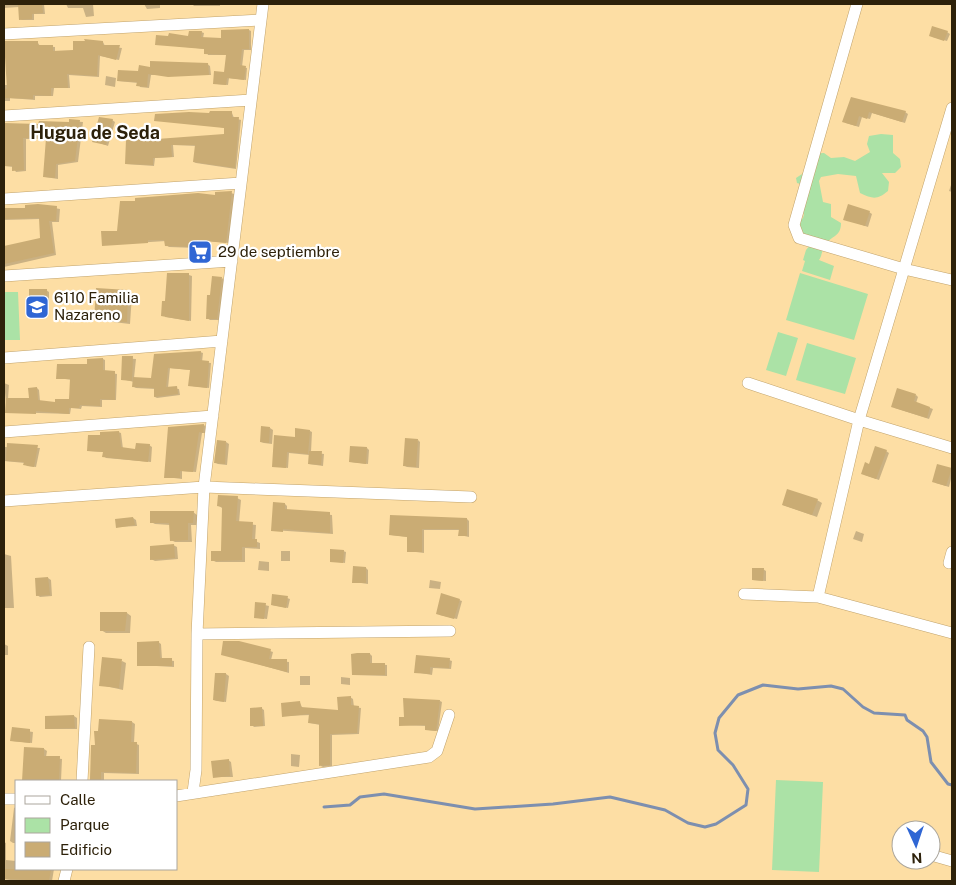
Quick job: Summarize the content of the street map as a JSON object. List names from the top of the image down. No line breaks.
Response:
{"districts":["Hugua de Seda"],"places":{"supermarket":["29 de septiembre"],"school or university":["6110 Familia Nazareno"]},"legend":["Calle","Parque","Edificio"],"north":"bottom"}
